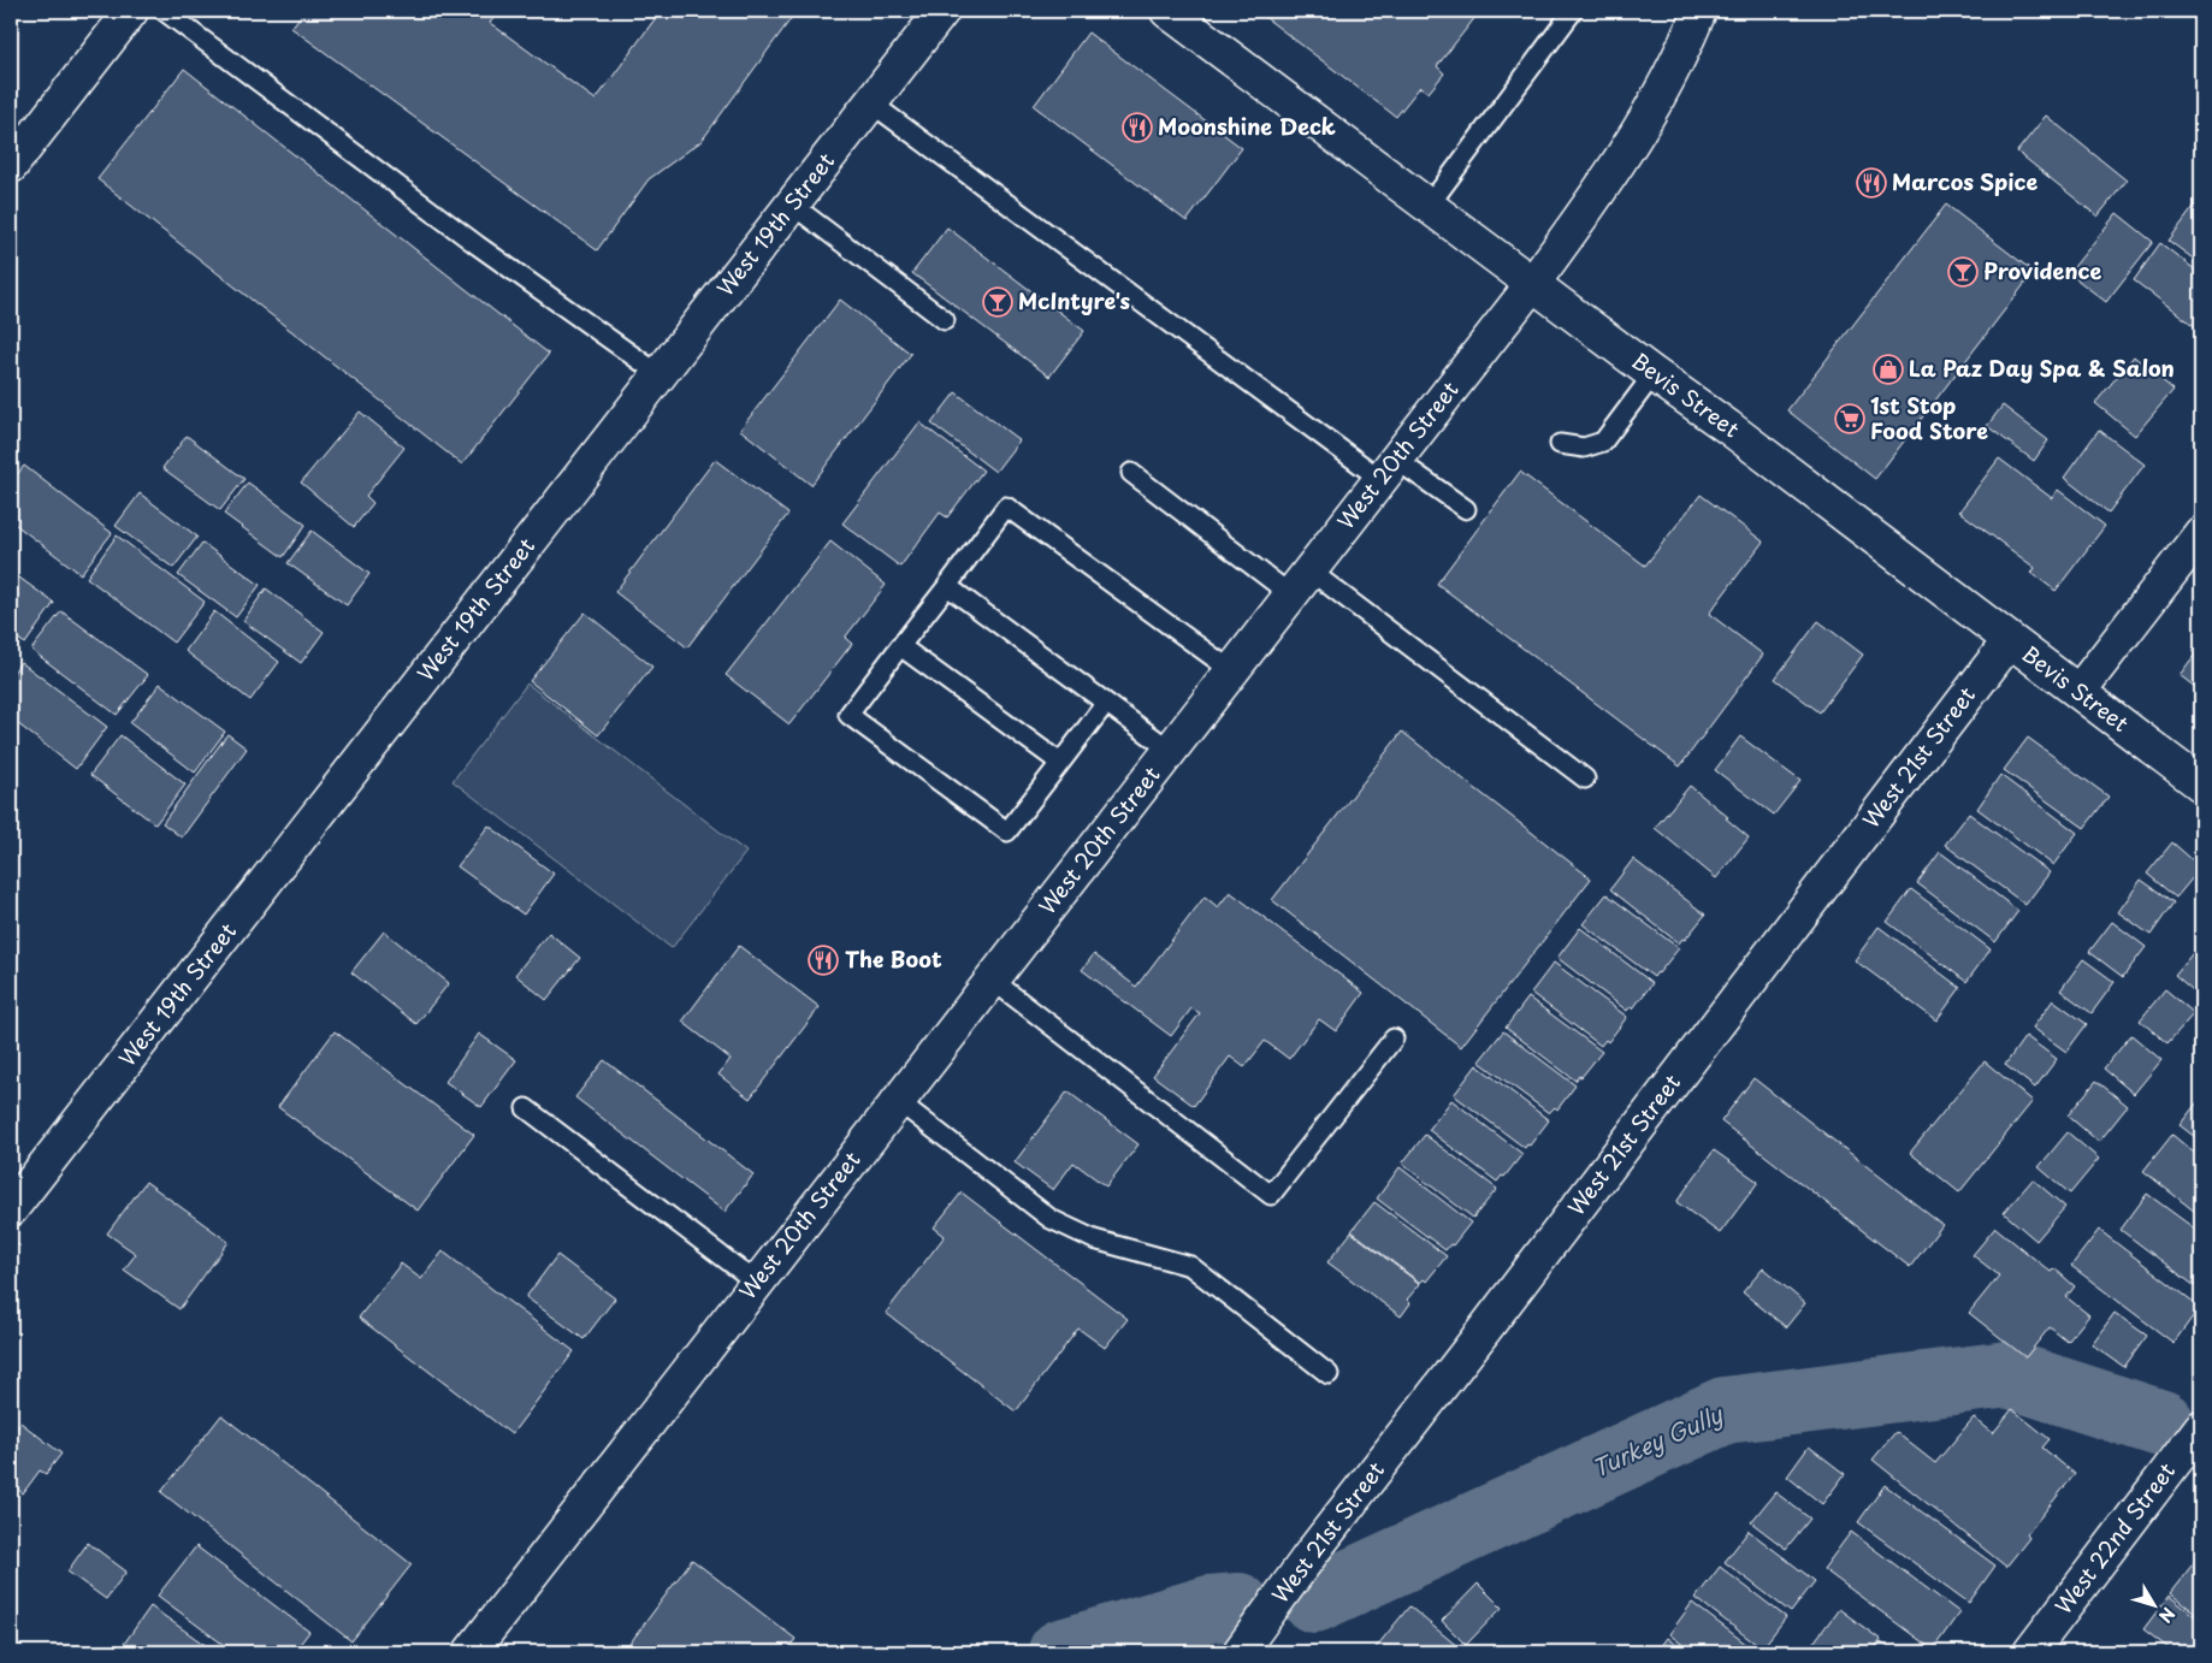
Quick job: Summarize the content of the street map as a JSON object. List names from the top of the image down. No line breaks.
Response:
{"streets":{"street":["West 19th Street","Bevis Street","West 20th Street","West 21st Street","West 22nd Street"]},"crossings":[["Bevis Street","West 20th Street"],["Bevis Street","West 21st Street"]],"water":["Turkey Gully"],"places":{"restaurant":["Moonshine Deck","Marcos Spice","The Boot"],"bar":["Providence","McIntyre's"],"shop":["La Paz Day Spa & Salon"],"supermarket":["1st Stop Food Store"]},"north":"bottom right"}
